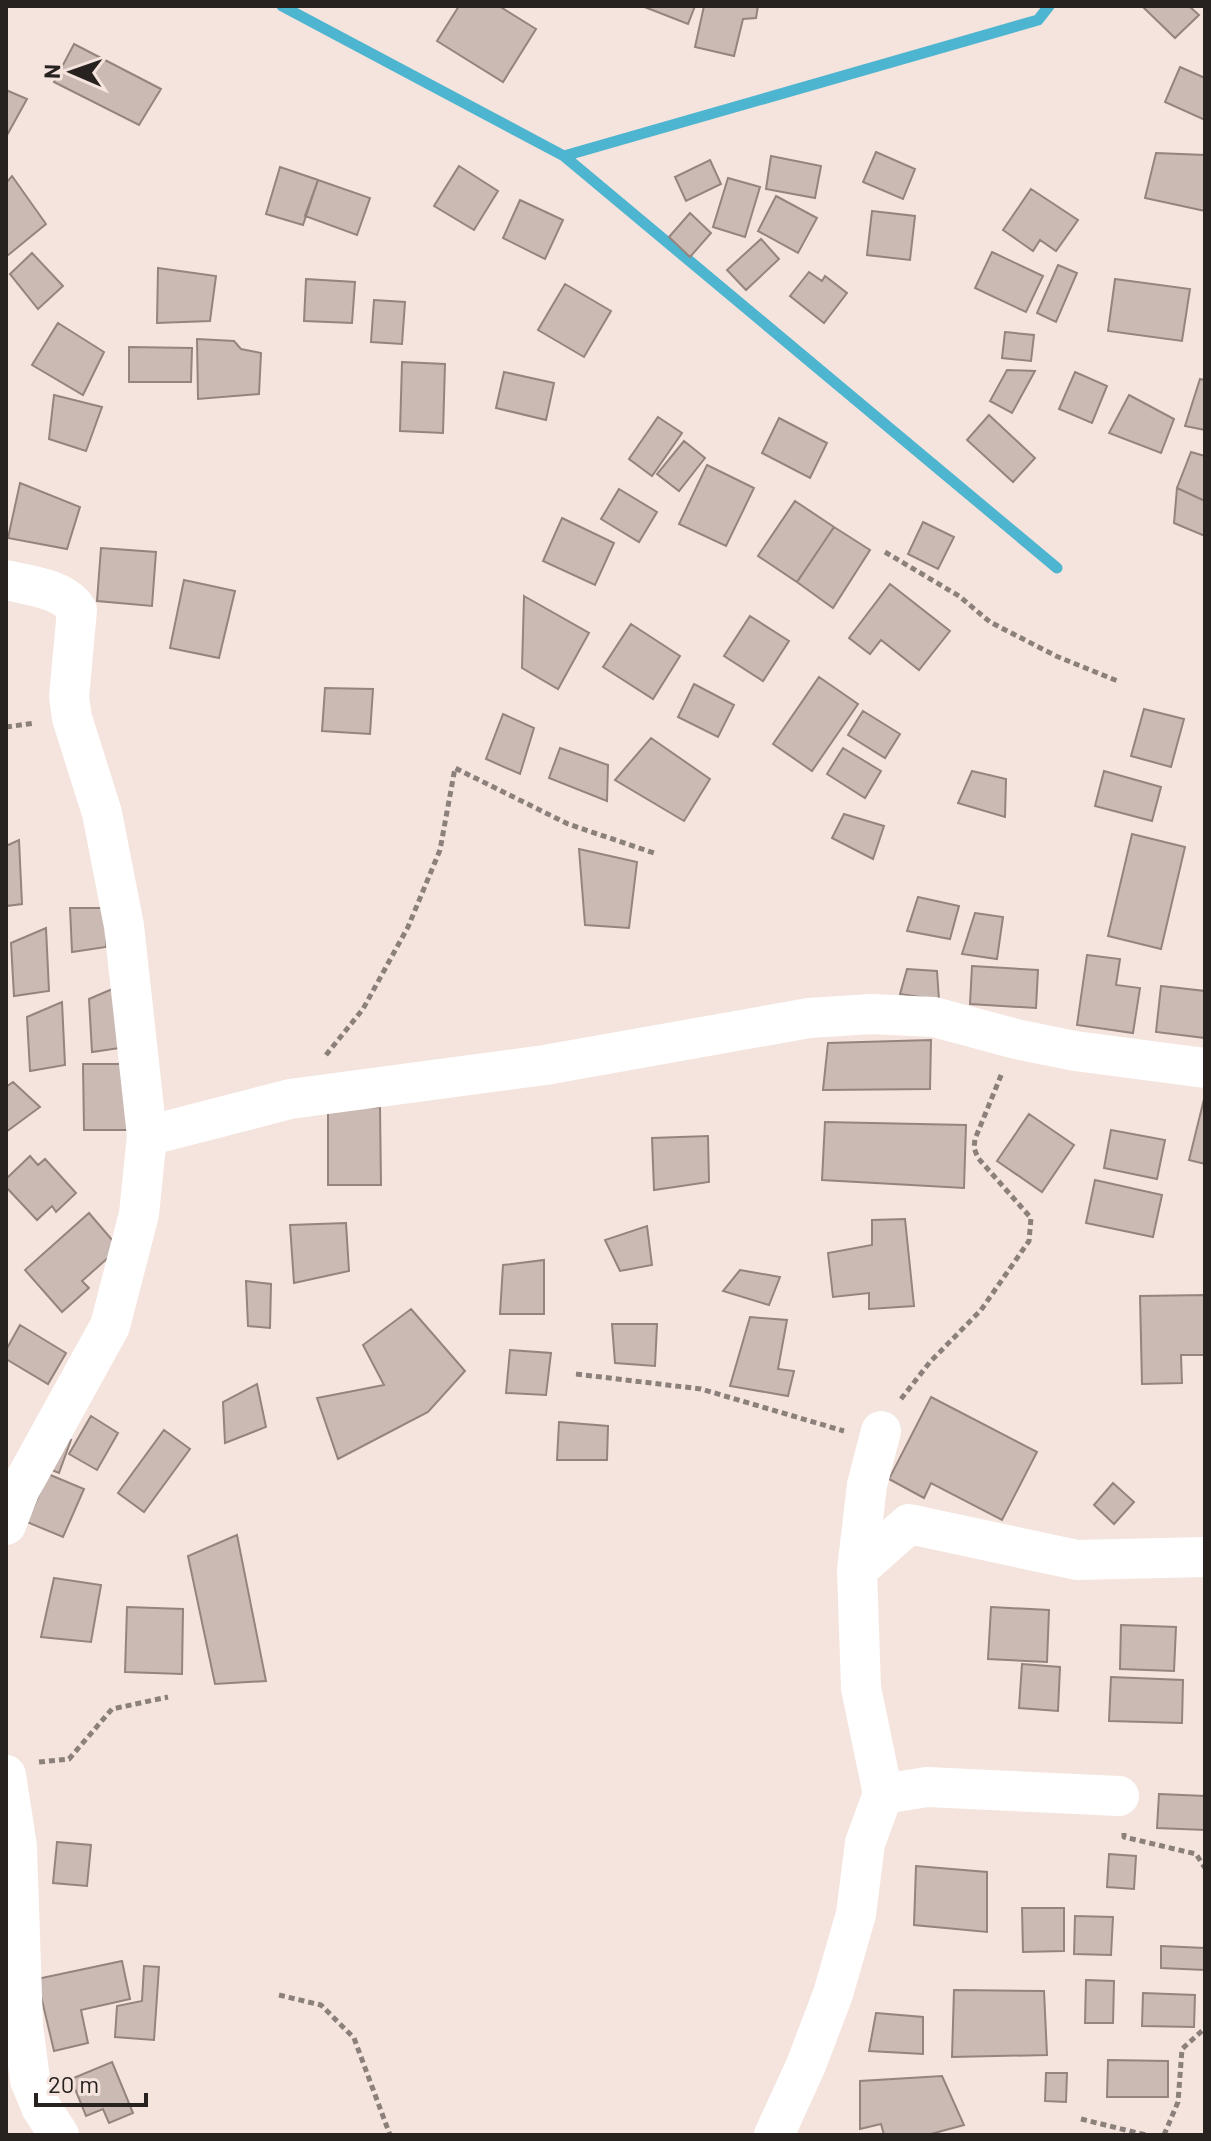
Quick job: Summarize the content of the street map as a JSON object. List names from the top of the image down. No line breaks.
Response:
{"scale_bar":"20 m","north":"left"}
